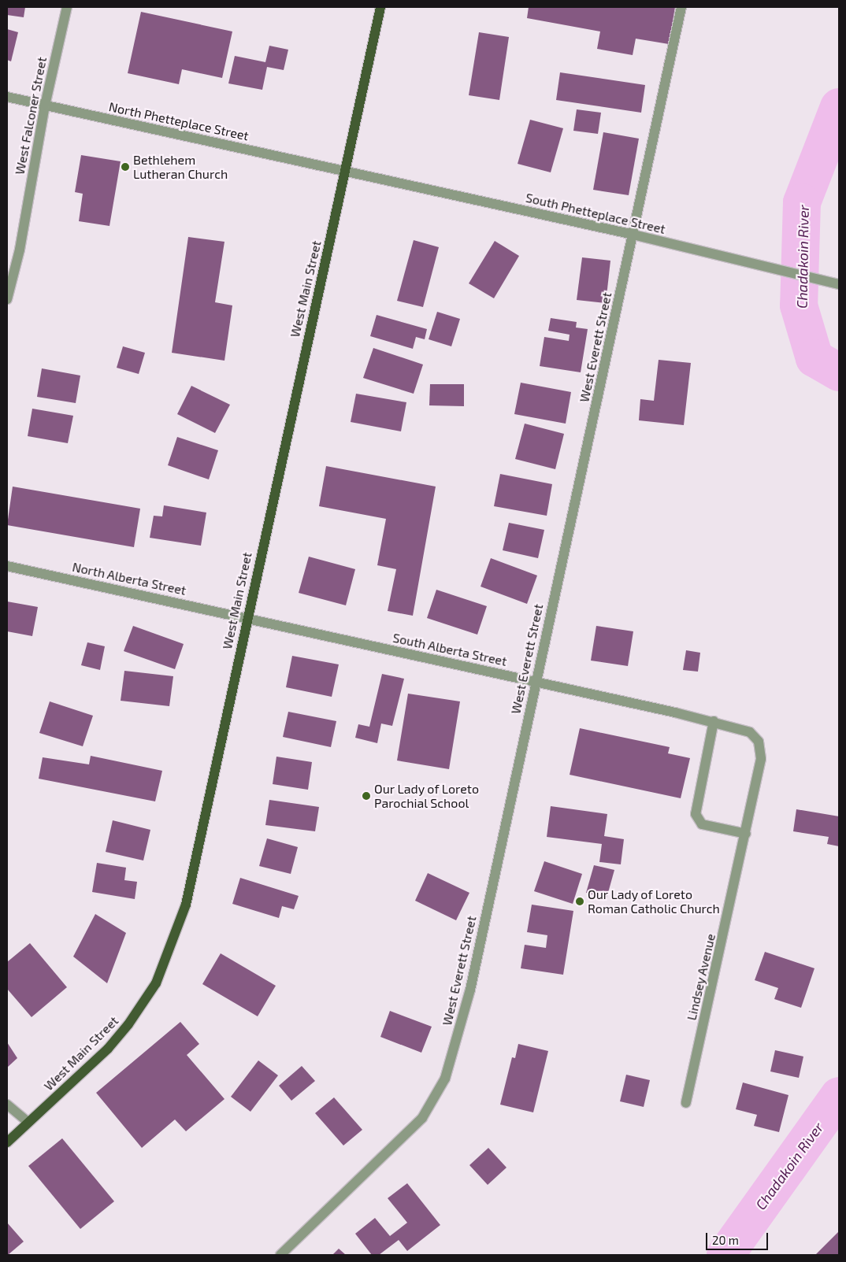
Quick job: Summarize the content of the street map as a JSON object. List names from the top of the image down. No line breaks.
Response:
{"streets":{"main road":["West Main Street"],"street":["West Falconer Street","North Phetteplace Street","South Phetteplace Street","West Everett Street","North Alberta Street","South Alberta Street","Lindsey Avenue"]},"crossings":[["West Falconer Street","North Phetteplace Street"],["North Phetteplace Street","South Phetteplace Street"],["North Phetteplace Street","West Main Street"],["South Phetteplace Street","West Main Street"],["South Phetteplace Street","West Everett Street"],["West Main Street","North Alberta Street"],["West Main Street","South Alberta Street"],["West Everett Street","South Alberta Street"],["North Alberta Street","South Alberta Street"],["South Alberta Street","Lindsey Avenue"]],"water":["Chadakoin River"],"places":["Bethlehem Lutheran Church","Our Lady of Loreto Parochial School","Our Lady of Loreto Roman Catholic Church"],"scale_bar":"20 m"}
